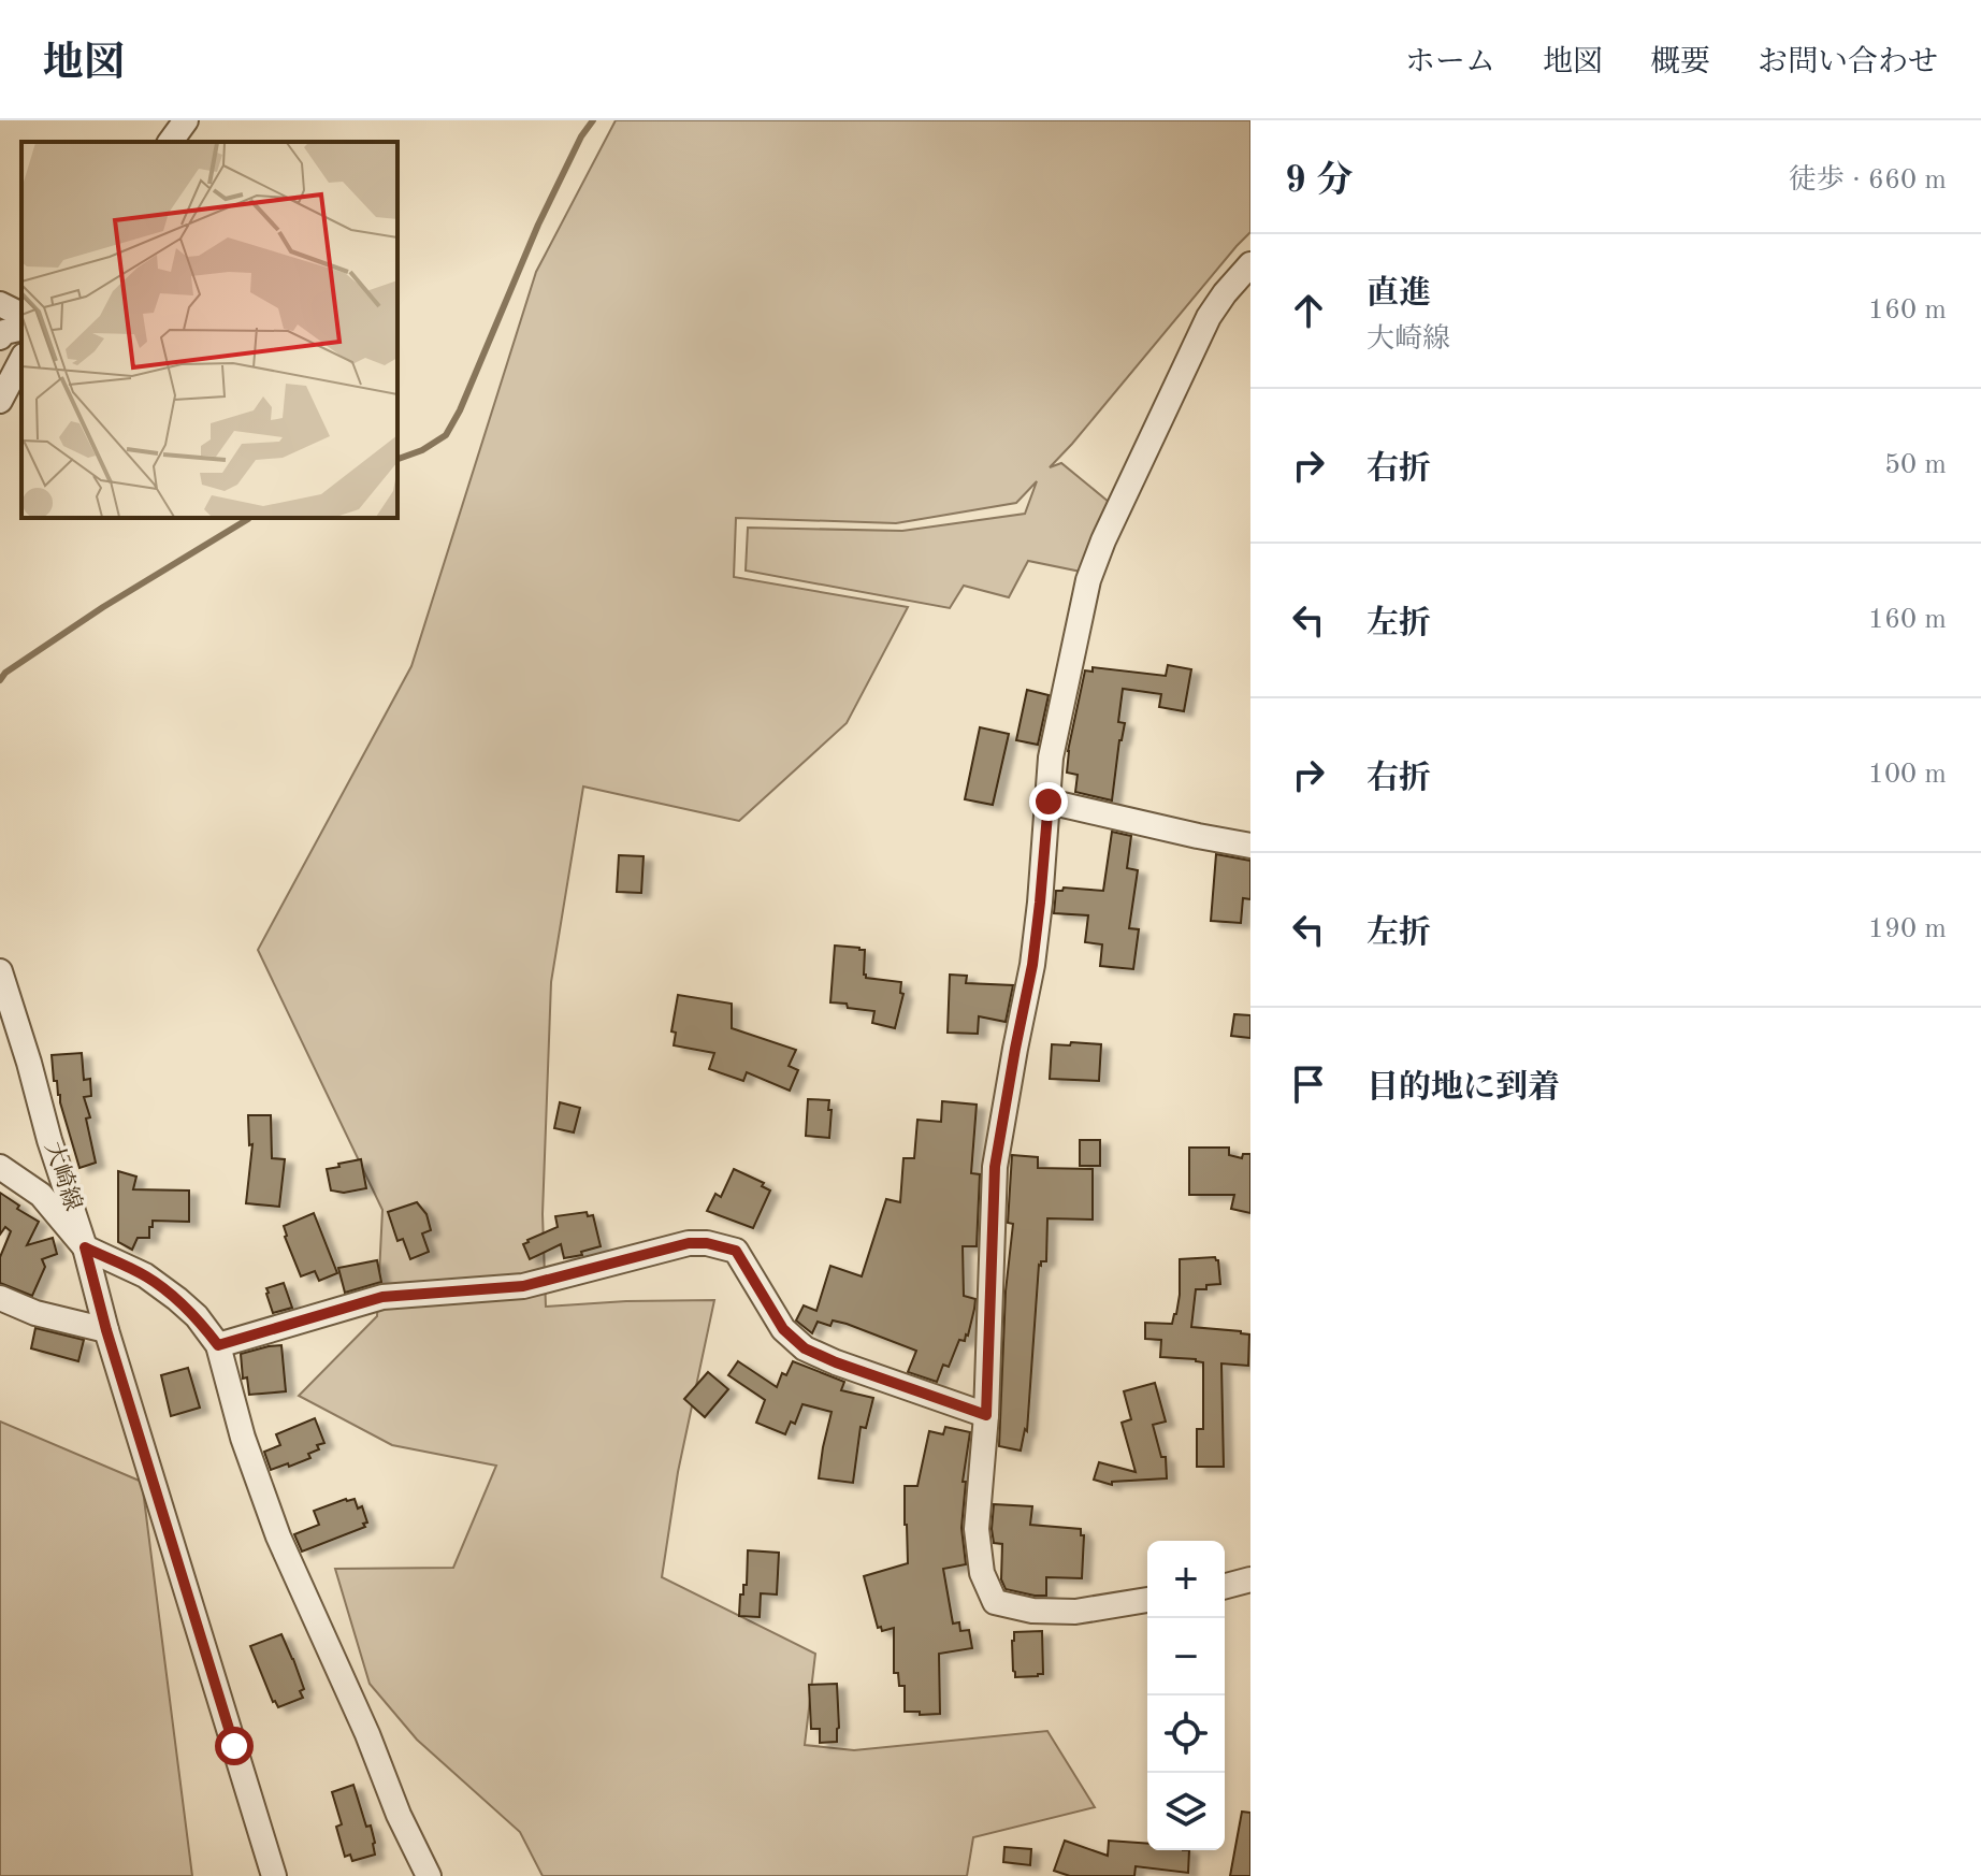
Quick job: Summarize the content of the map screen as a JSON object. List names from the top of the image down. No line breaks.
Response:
{"streets":{"street":["大崎線"]},"page":{"header":"地図","nav":["ホーム","地図","概要","お問い合わせ"],"heading":["9 分","徒歩 · 660 m"],"list":[["直進","大崎線","160 m"],["右折","50 m"],["左折","160 m"],["右折","100 m"],["左折","190 m"],"目的地に到着"],"map_buttons":["+","−"]}}
